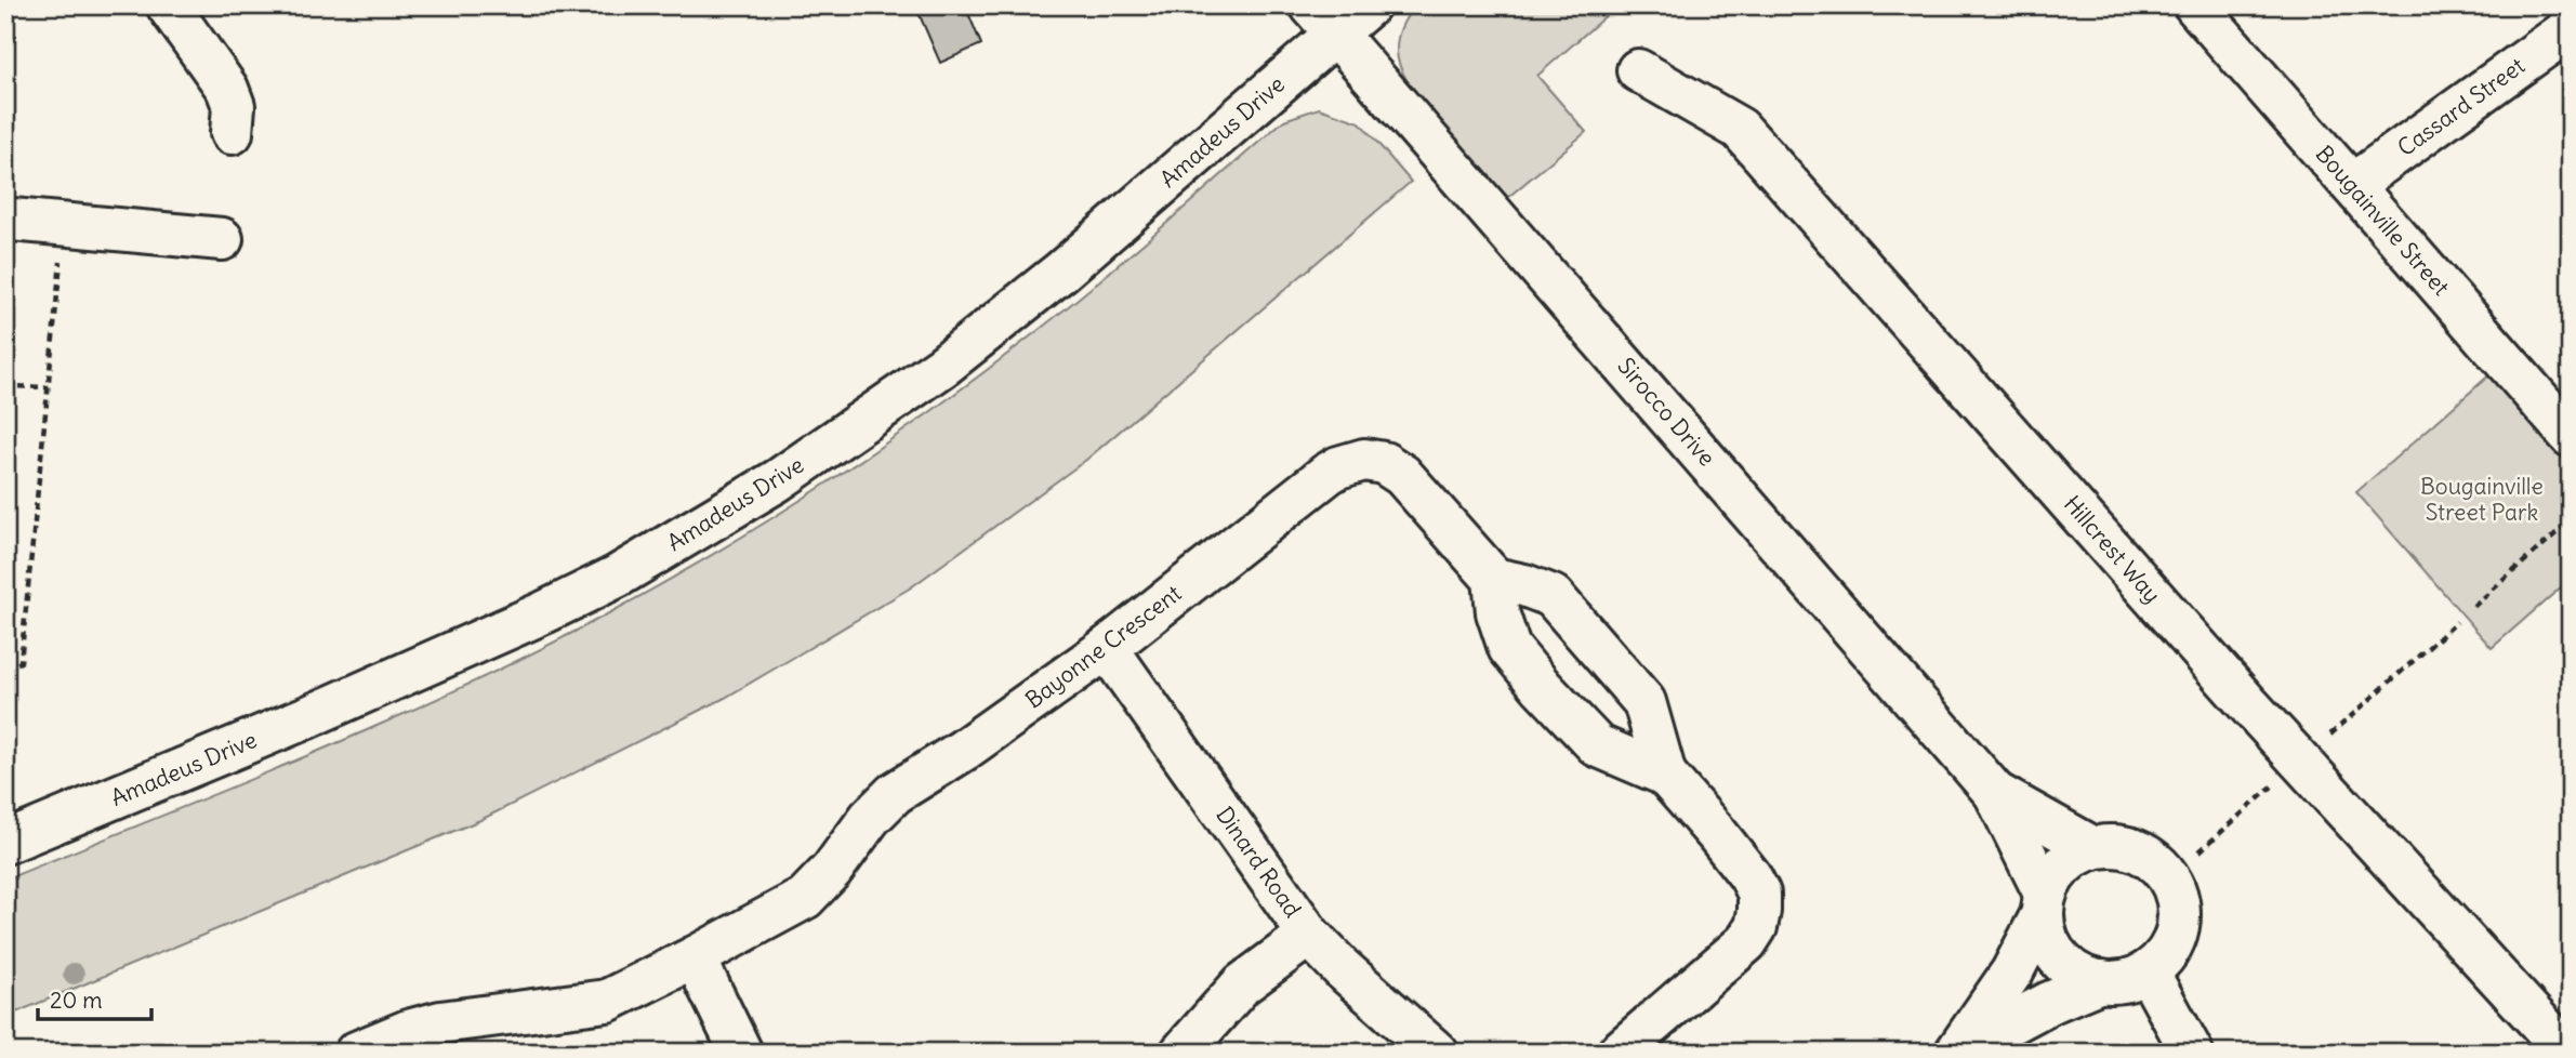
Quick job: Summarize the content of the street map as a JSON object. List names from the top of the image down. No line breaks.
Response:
{"streets":{"street":["Cassard Street","Amadeus Drive","Bougainville Street","Sirocco Drive","Hillcrest Way","Bayonne Crescent","Dinard Road"]},"crossings":[["Cassard Street","Bougainville Street"],["Amadeus Drive","Sirocco Drive"],["Bayonne Crescent","Dinard Road"]],"parks":["Bougainville Street Park"],"scale_bar":"20 m"}
